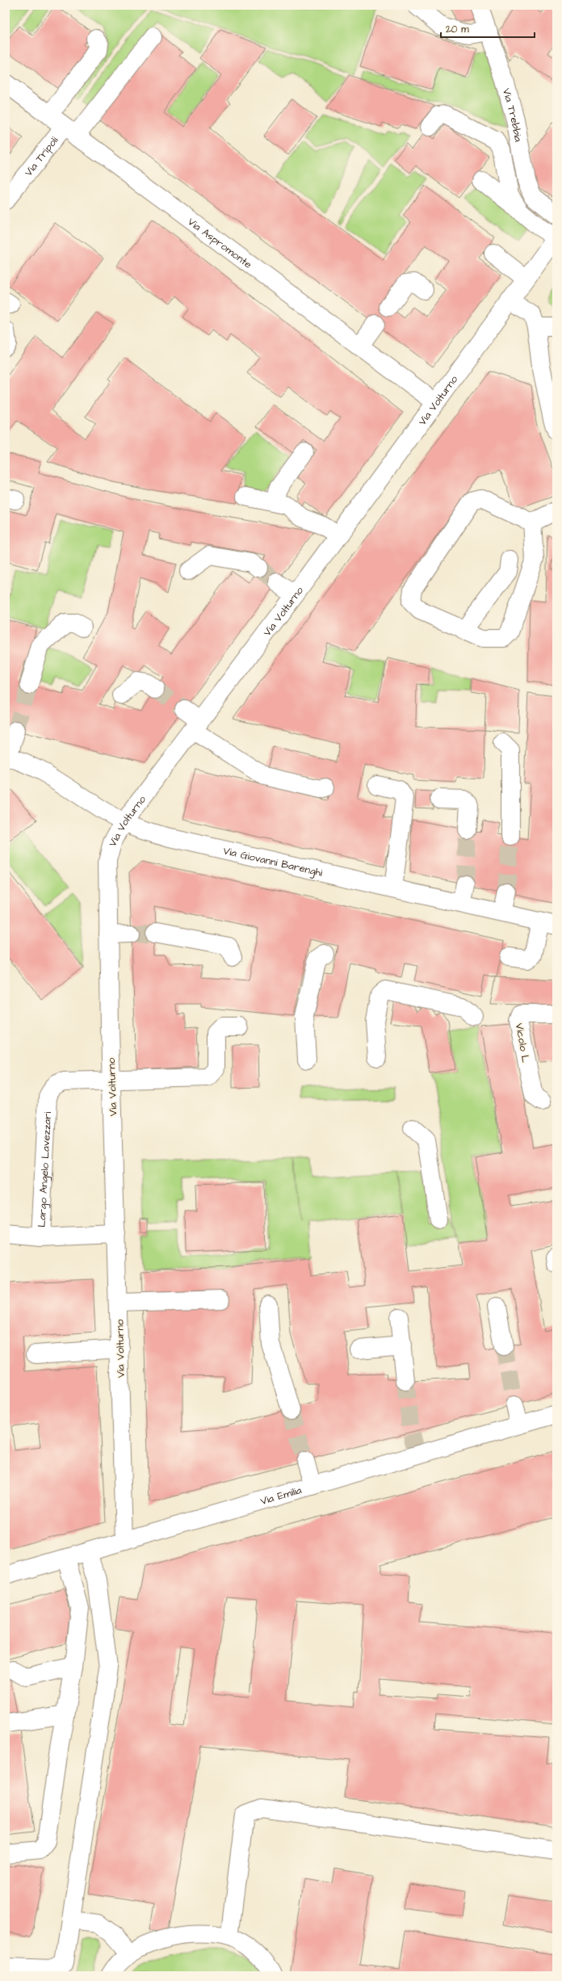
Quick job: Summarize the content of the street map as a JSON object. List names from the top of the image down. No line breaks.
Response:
{"streets":{"street":["Via Trebbia","Via Tripoli","Via Aspromonte","Via Volturno","Via Giovanni Barenghi","Vicolo L","Largo Angelo Lavezzari","Via Emilia"]},"crossings":[["Via Tripoli","Via Aspromonte"],["Via Aspromonte","Via Volturno"],["Via Volturno","Via Giovanni Barenghi"],["Via Volturno","Largo Angelo Lavezzari"],["Via Volturno","Via Emilia"]],"scale_bar":"20 m"}
